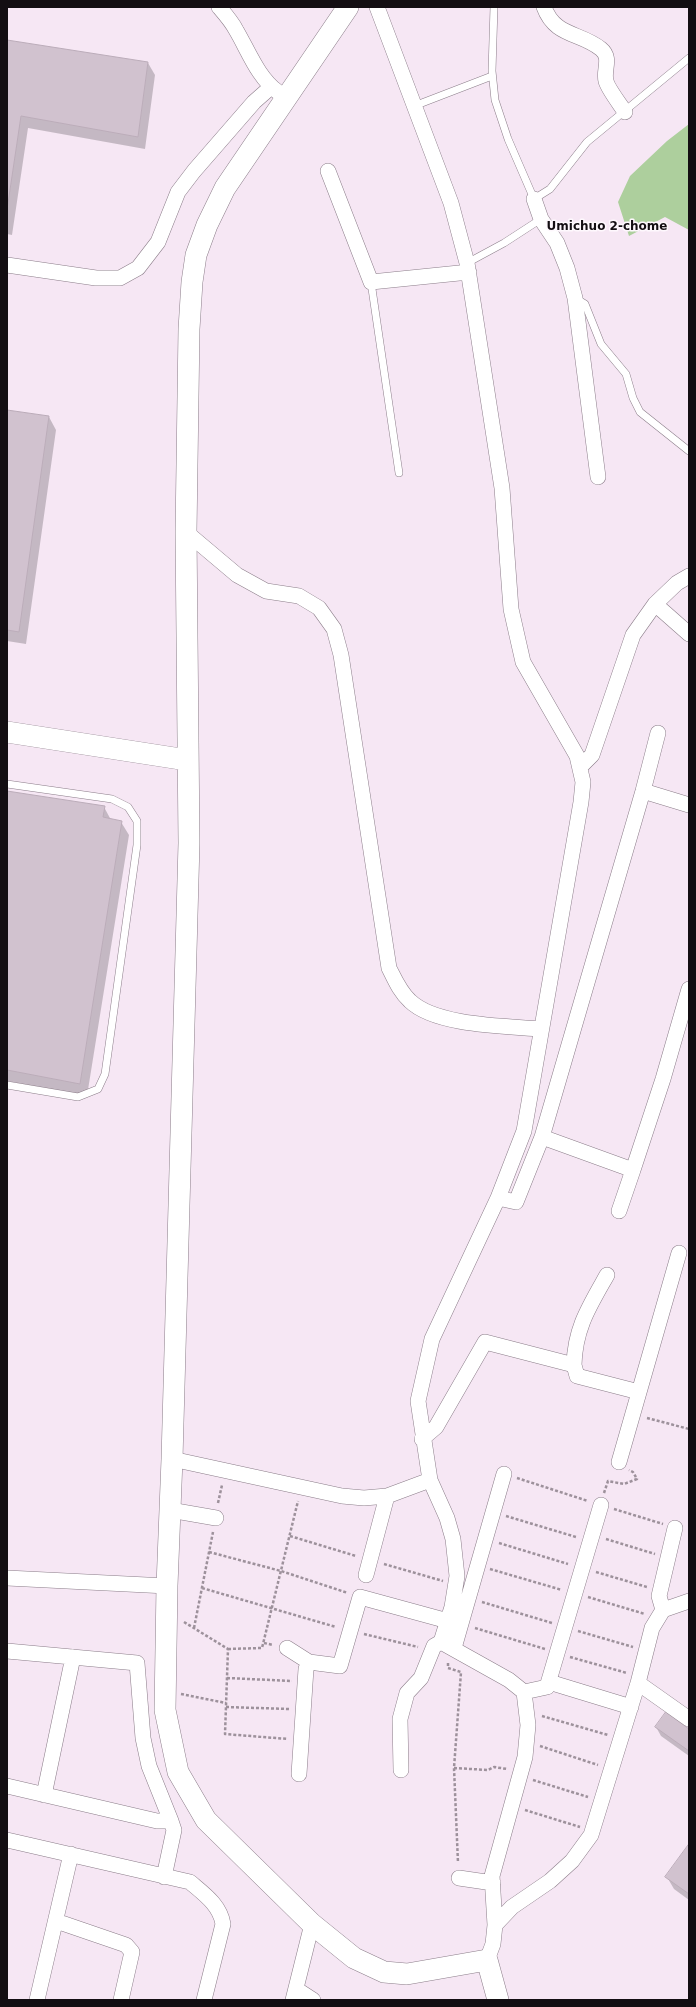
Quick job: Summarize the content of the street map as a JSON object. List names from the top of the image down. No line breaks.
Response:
{"districts":["Umichuo 2-chome"]}
